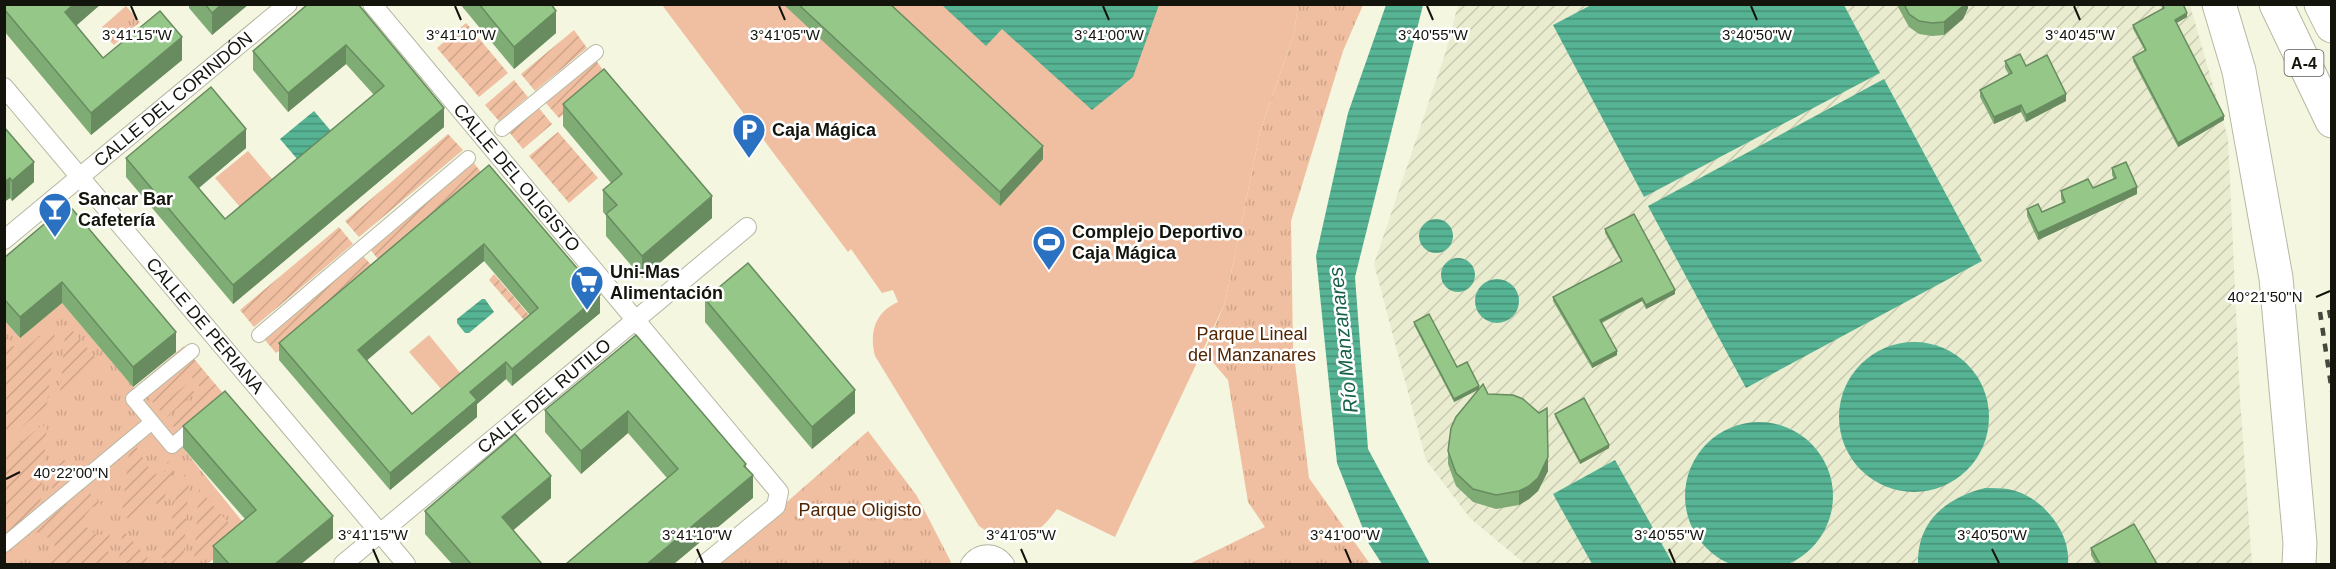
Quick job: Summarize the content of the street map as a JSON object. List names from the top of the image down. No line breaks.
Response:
{"streets":{"highway":["A-4"],"street":["CALLE DEL CORINDÓN","CALLE DEL OLIGISTO","CALLE DE PERIANA","CALLE DEL RUTILO"]},"crossings":[["CALLE DEL CORINDÓN","CALLE DE PERIANA"],["CALLE DEL OLIGISTO","CALLE DEL RUTILO"],["CALLE DE PERIANA","CALLE DEL RUTILO"]],"water":["Río Manzanares"],"parks":["Parque Lineal del Manzanares","Parque Oligisto"],"places":{"parking":["Caja Mágica"],"bar":["Sancar Bar Cafetería"],"sports":["Complejo Deportivo Caja Mágica"],"supermarket":["Uni-Mas Alimentación"]},"coordinates":["3°41'15\"W","3°41'10\"W","3°41'05\"W","3°41'00\"W","3°40'55\"W","3°40'50\"W","3°40'45\"W","40°21'50\"N","40°22'00\"N"]}
